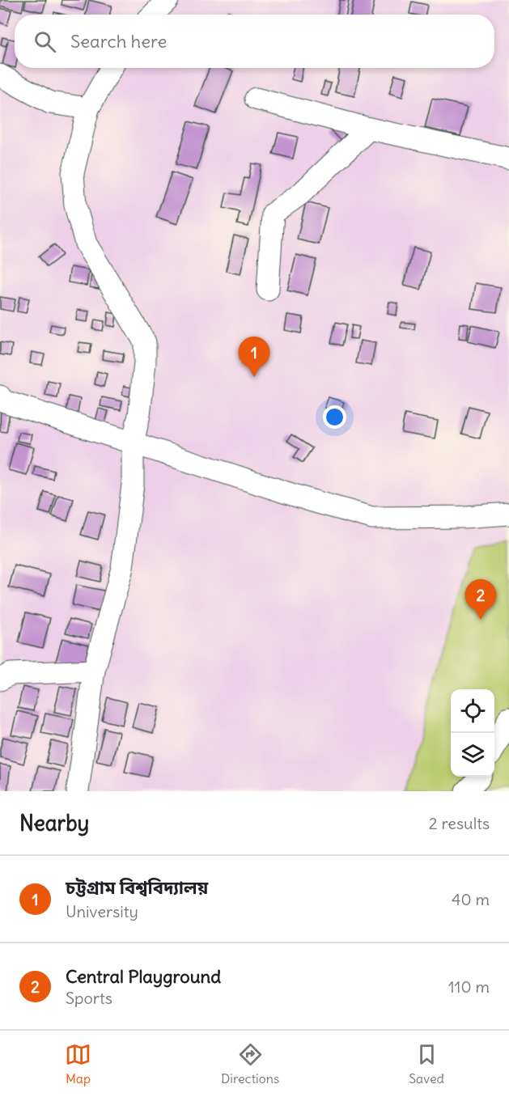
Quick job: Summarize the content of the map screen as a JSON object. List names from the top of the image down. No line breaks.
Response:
{"page":{"search":"Search here","pins":["1","2"],"heading":["Nearby","2 results"],"list":[{"mark":"1","name":"চট্টগ্রাম বিশ্ববিদ্যালয়","note":"University","value":"40 m"},{"mark":"2","name":"Central Playground","note":"Sports","value":"110 m"}],"nav":["Map","Directions","Saved"]}}
